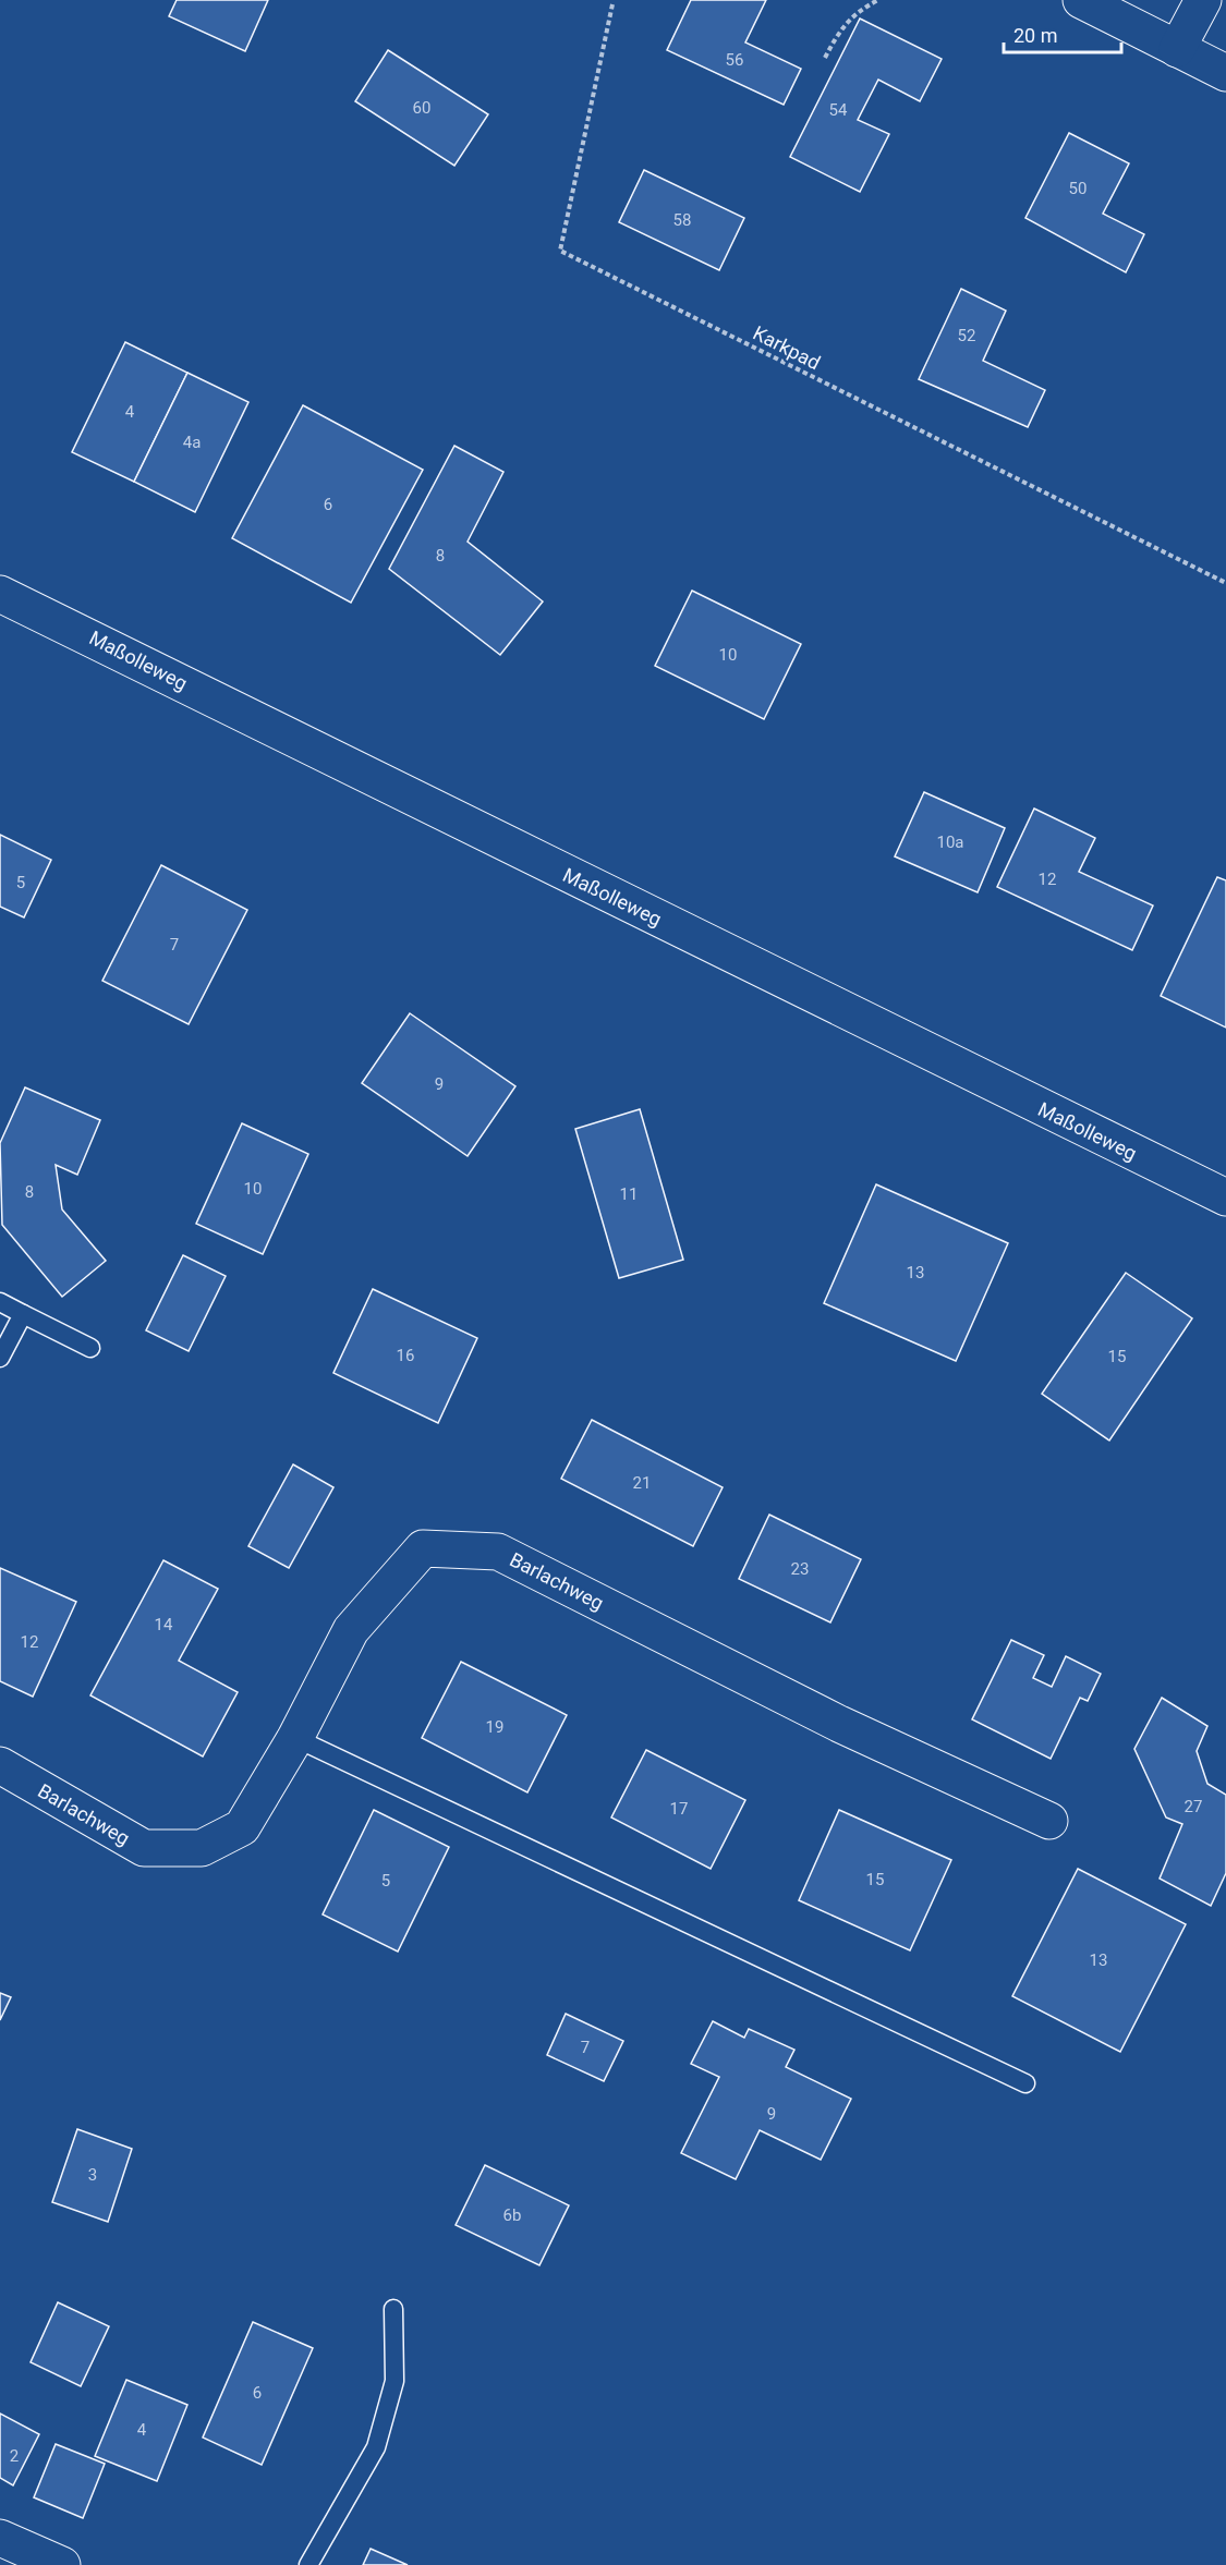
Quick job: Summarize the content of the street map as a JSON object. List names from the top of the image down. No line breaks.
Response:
{"streets":{"street":["Maßolleweg","Barlachweg"],"path":["Karkpad"]},"house_numbers":["56","60","54","50","58","52","4","4a","6","8","10","10a","12","5","7","9","10","8","11","13","16","15","21","23","14","12","19","27","17","15","5","13","7","9","3","6b","6","4","2"],"scale_bar":"20 m"}
